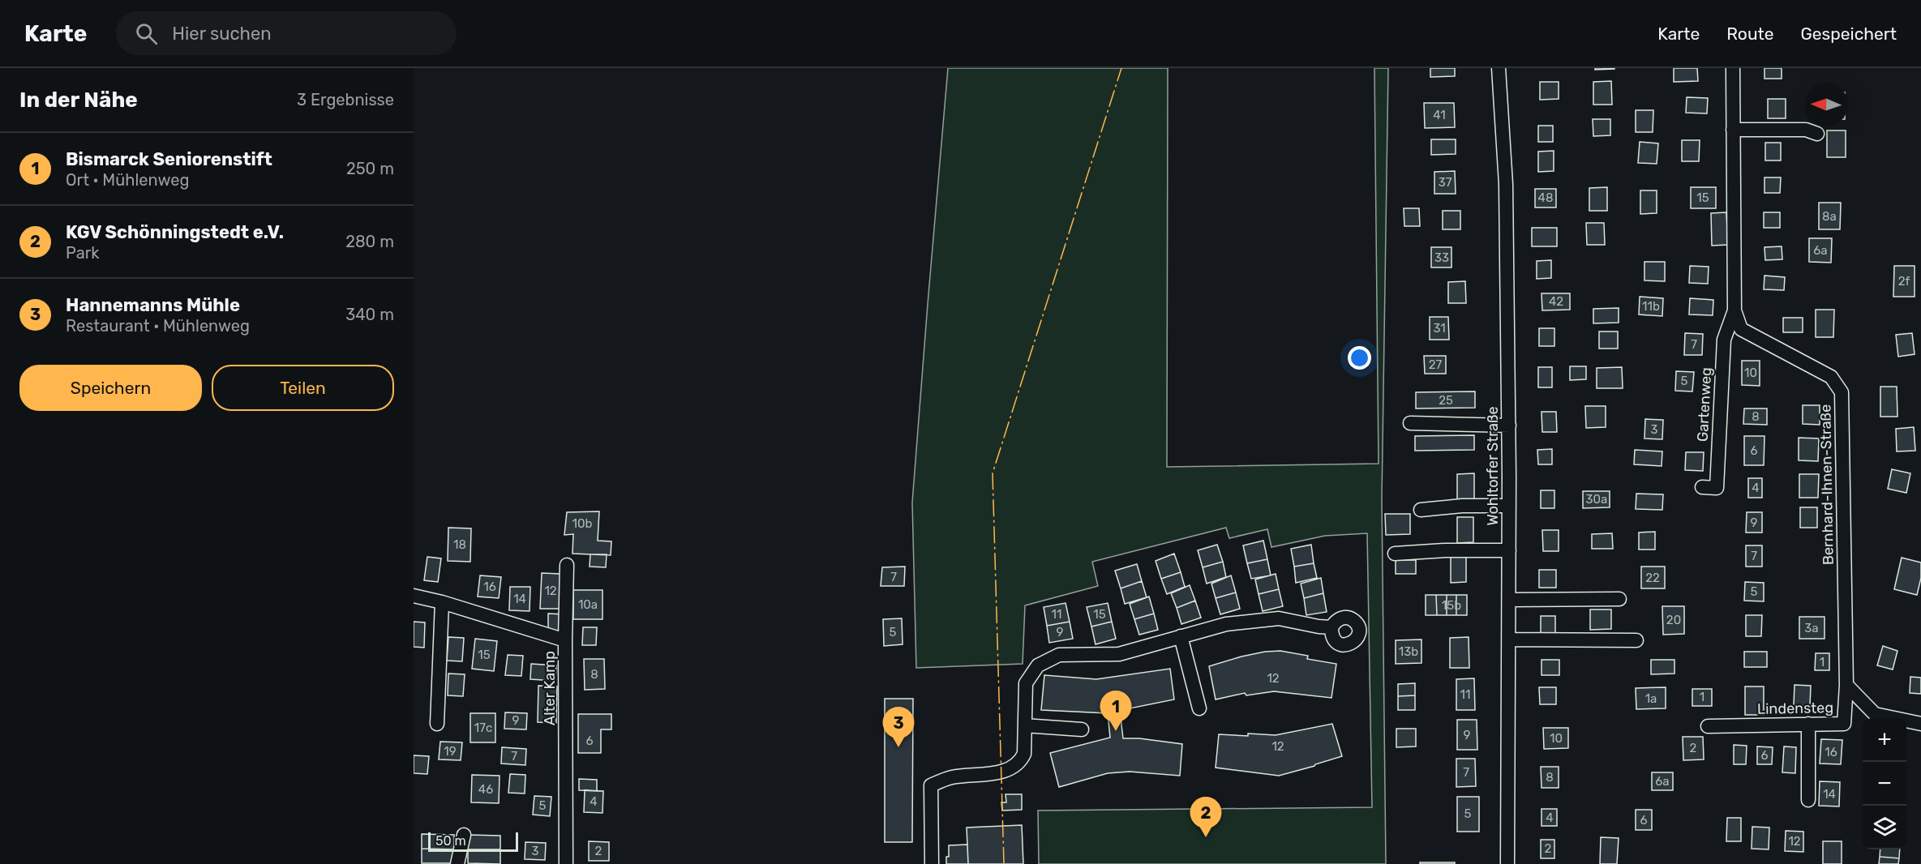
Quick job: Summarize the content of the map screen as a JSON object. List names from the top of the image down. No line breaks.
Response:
{"streets":{"street":["Gartenweg","Wohltorfer Straße","Bernhard-Ihnen-Straße","Alter Kamp","Lindensteg"]},"crossings":[["Gartenweg","Bernhard-Ihnen-Straße"],["Bernhard-Ihnen-Straße","Lindensteg"]],"house_numbers":["41","37","48","15","8a","6a","33","2f","42","11b","31","7","27","10","5","25","8","3","6","4","30a","9","10b","18","7","7","22","16","12","5","14","10a","15b","11","15","20","3a","5","9","13b","15","1","8","12","11","1","1a","9","17c","9","10","6","12","2","19","16","6","7","7","8","6a","46","14","4","5","5","4","6","12","2","3","2"],"scale_bar":"50 m","north":"left","page":{"header":"Karte","search":"Hier suchen","nav":["Karte","Route","Gespeichert"],"heading":["In der Nähe","3 Ergebnisse"],"list":[{"mark":"1","name":"Bismarck Seniorenstift","note":"Ort · Mühlenweg","value":"250 m"},{"mark":"2","name":"KGV Schönningstedt e.V.","note":"Park","value":"280 m"},{"mark":"3","name":"Hannemanns Mühle","note":"Restaurant · Mühlenweg","value":"340 m"}],"buttons":["Speichern","Teilen"],"pins":["1","3","2"],"map_buttons":["+","−"],"scale":"50 m"}}
